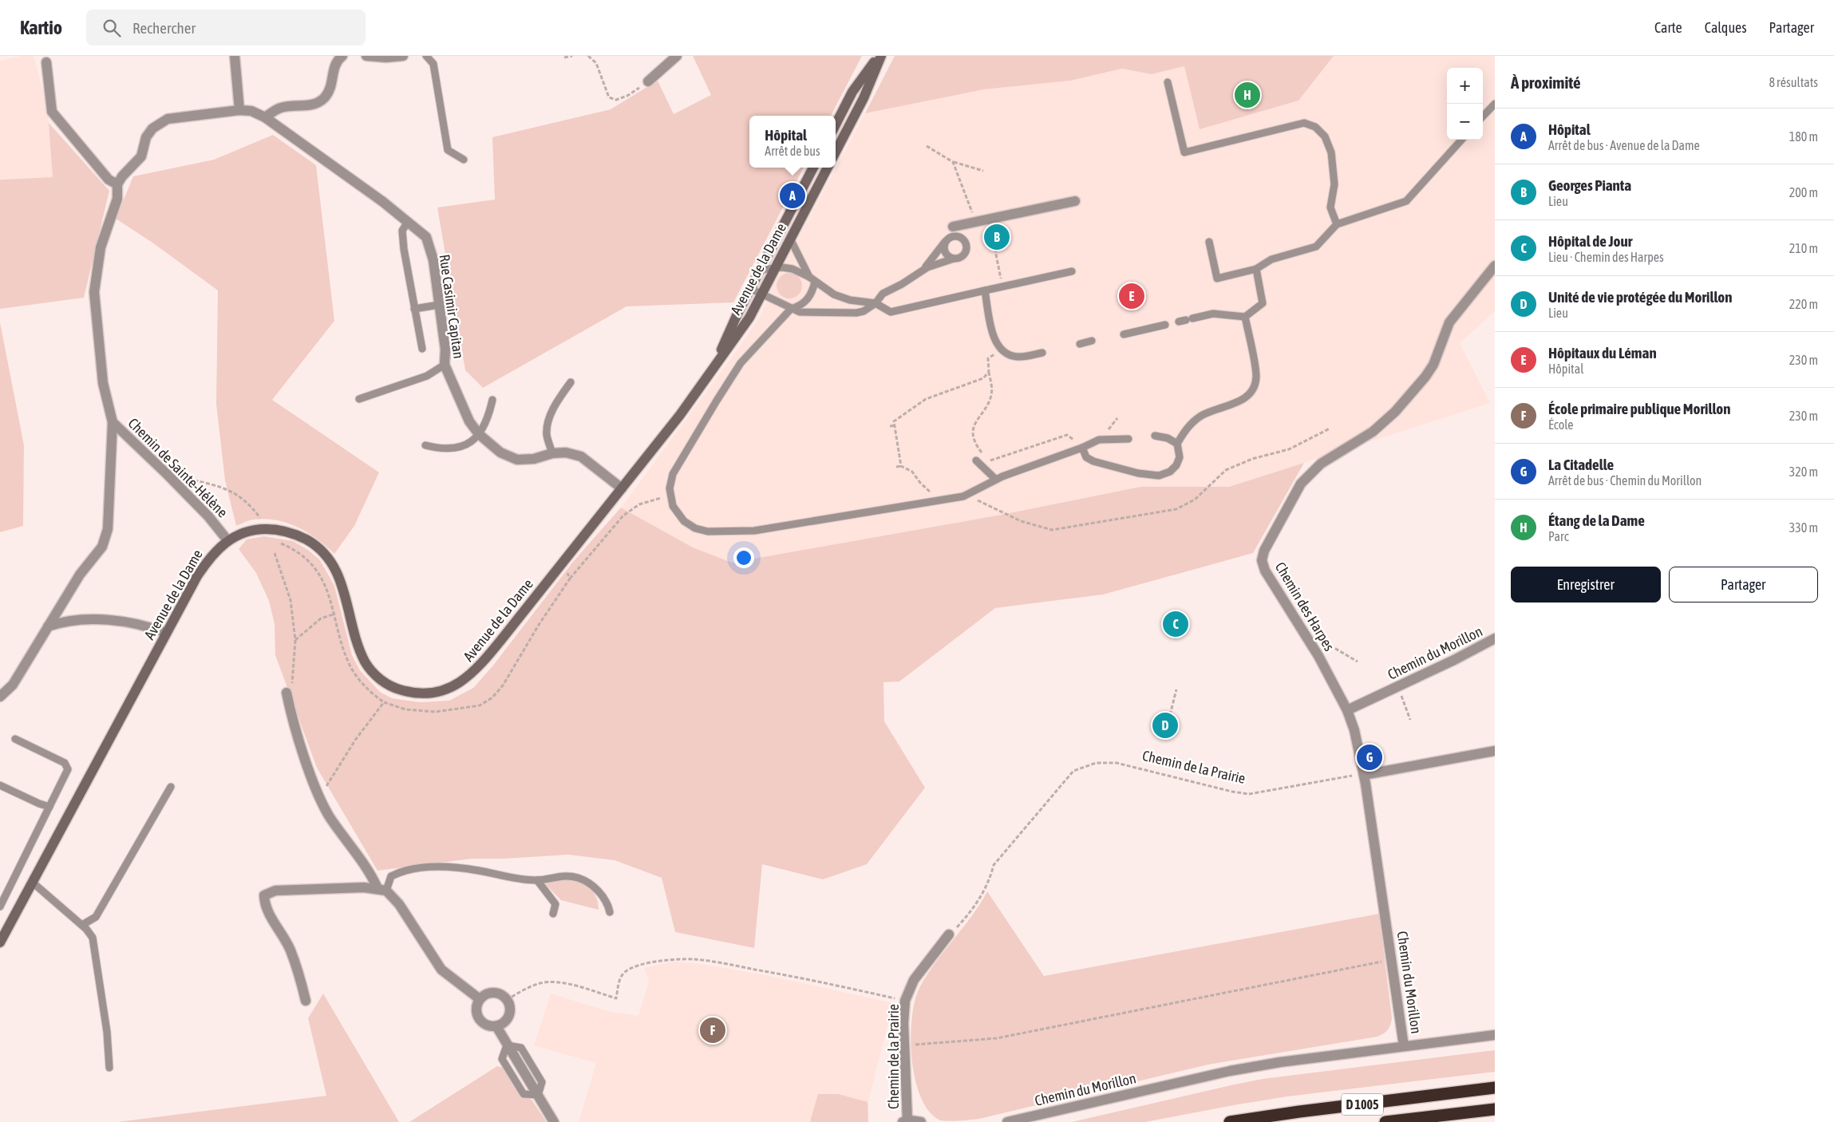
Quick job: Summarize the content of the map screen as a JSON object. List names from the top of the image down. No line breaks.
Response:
{"streets":{"highway":["D 1005"],"main road":["Avenue de la Dame"],"street":["Rue Casimir Capitan","Chemin de Sainte-Hélène","Chemin des Harpes","Chemin du Morillon","Chemin de la Prairie"]},"crossings":[["Avenue de la Dame","Rue Casimir Capitan"],["Avenue de la Dame","Chemin de Sainte-Hélène"],["Rue Casimir Capitan","Chemin de Sainte-Hélène"],["Chemin des Harpes","Chemin du Morillon"],["Chemin du Morillon","Chemin de la Prairie"]],"page":{"header":"Kartio","search":"Rechercher","nav":["Carte","Calques","Partager"],"heading":["À proximité","8 résultats"],"map_buttons":["+","−"],"pins":["H","A","B","E","C","D","G","F"],"list":[{"mark":"A","name":"Hôpital","note":"Arrêt de bus · Avenue de la Dame","value":"180 m"},{"mark":"B","name":"Georges Pianta","note":"Lieu","value":"200 m"},{"mark":"C","name":"Hôpital de Jour","note":"Lieu · Chemin des Harpes","value":"210 m"},{"mark":"D","name":"Unité de vie protégée du Morillon","note":"Lieu","value":"220 m"},{"mark":"E","name":"Hôpitaux du Léman","note":"Hôpital","value":"230 m"},{"mark":"F","name":"École primaire publique Morillon","note":"École","value":"230 m"},{"mark":"G","name":"La Citadelle","note":"Arrêt de bus · Chemin du Morillon","value":"320 m"},{"mark":"H","name":"Étang de la Dame","note":"Parc","value":"330 m"}],"popup":["Hôpital","Arrêt de bus"],"buttons":["Enregistrer","Partager"]}}
